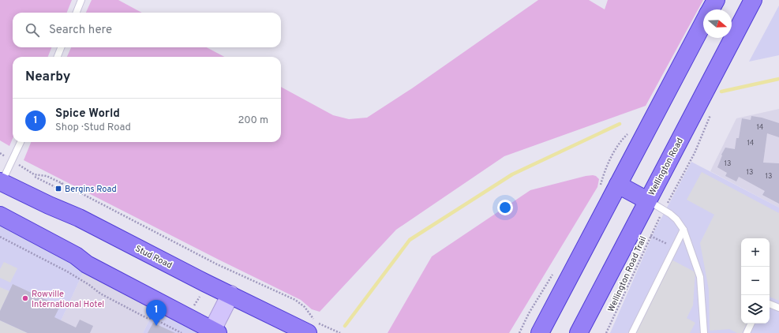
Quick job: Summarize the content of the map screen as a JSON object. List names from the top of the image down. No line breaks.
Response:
{"streets":{"highway":["Wellington Road","Stud Road"],"path":["Wellington Road Trail"]},"places":{"transit":["Bergins Road"],"other":["Rowville International Hotel"]},"house_numbers":["14","14","13","13","13"],"north":"right","page":{"search":"Search here","heading":"Nearby","list":[{"mark":"1","name":"Spice World","note":"Shop · Stud Road","value":"200 m"}],"map_buttons":["+","−"],"pins":"1"}}
